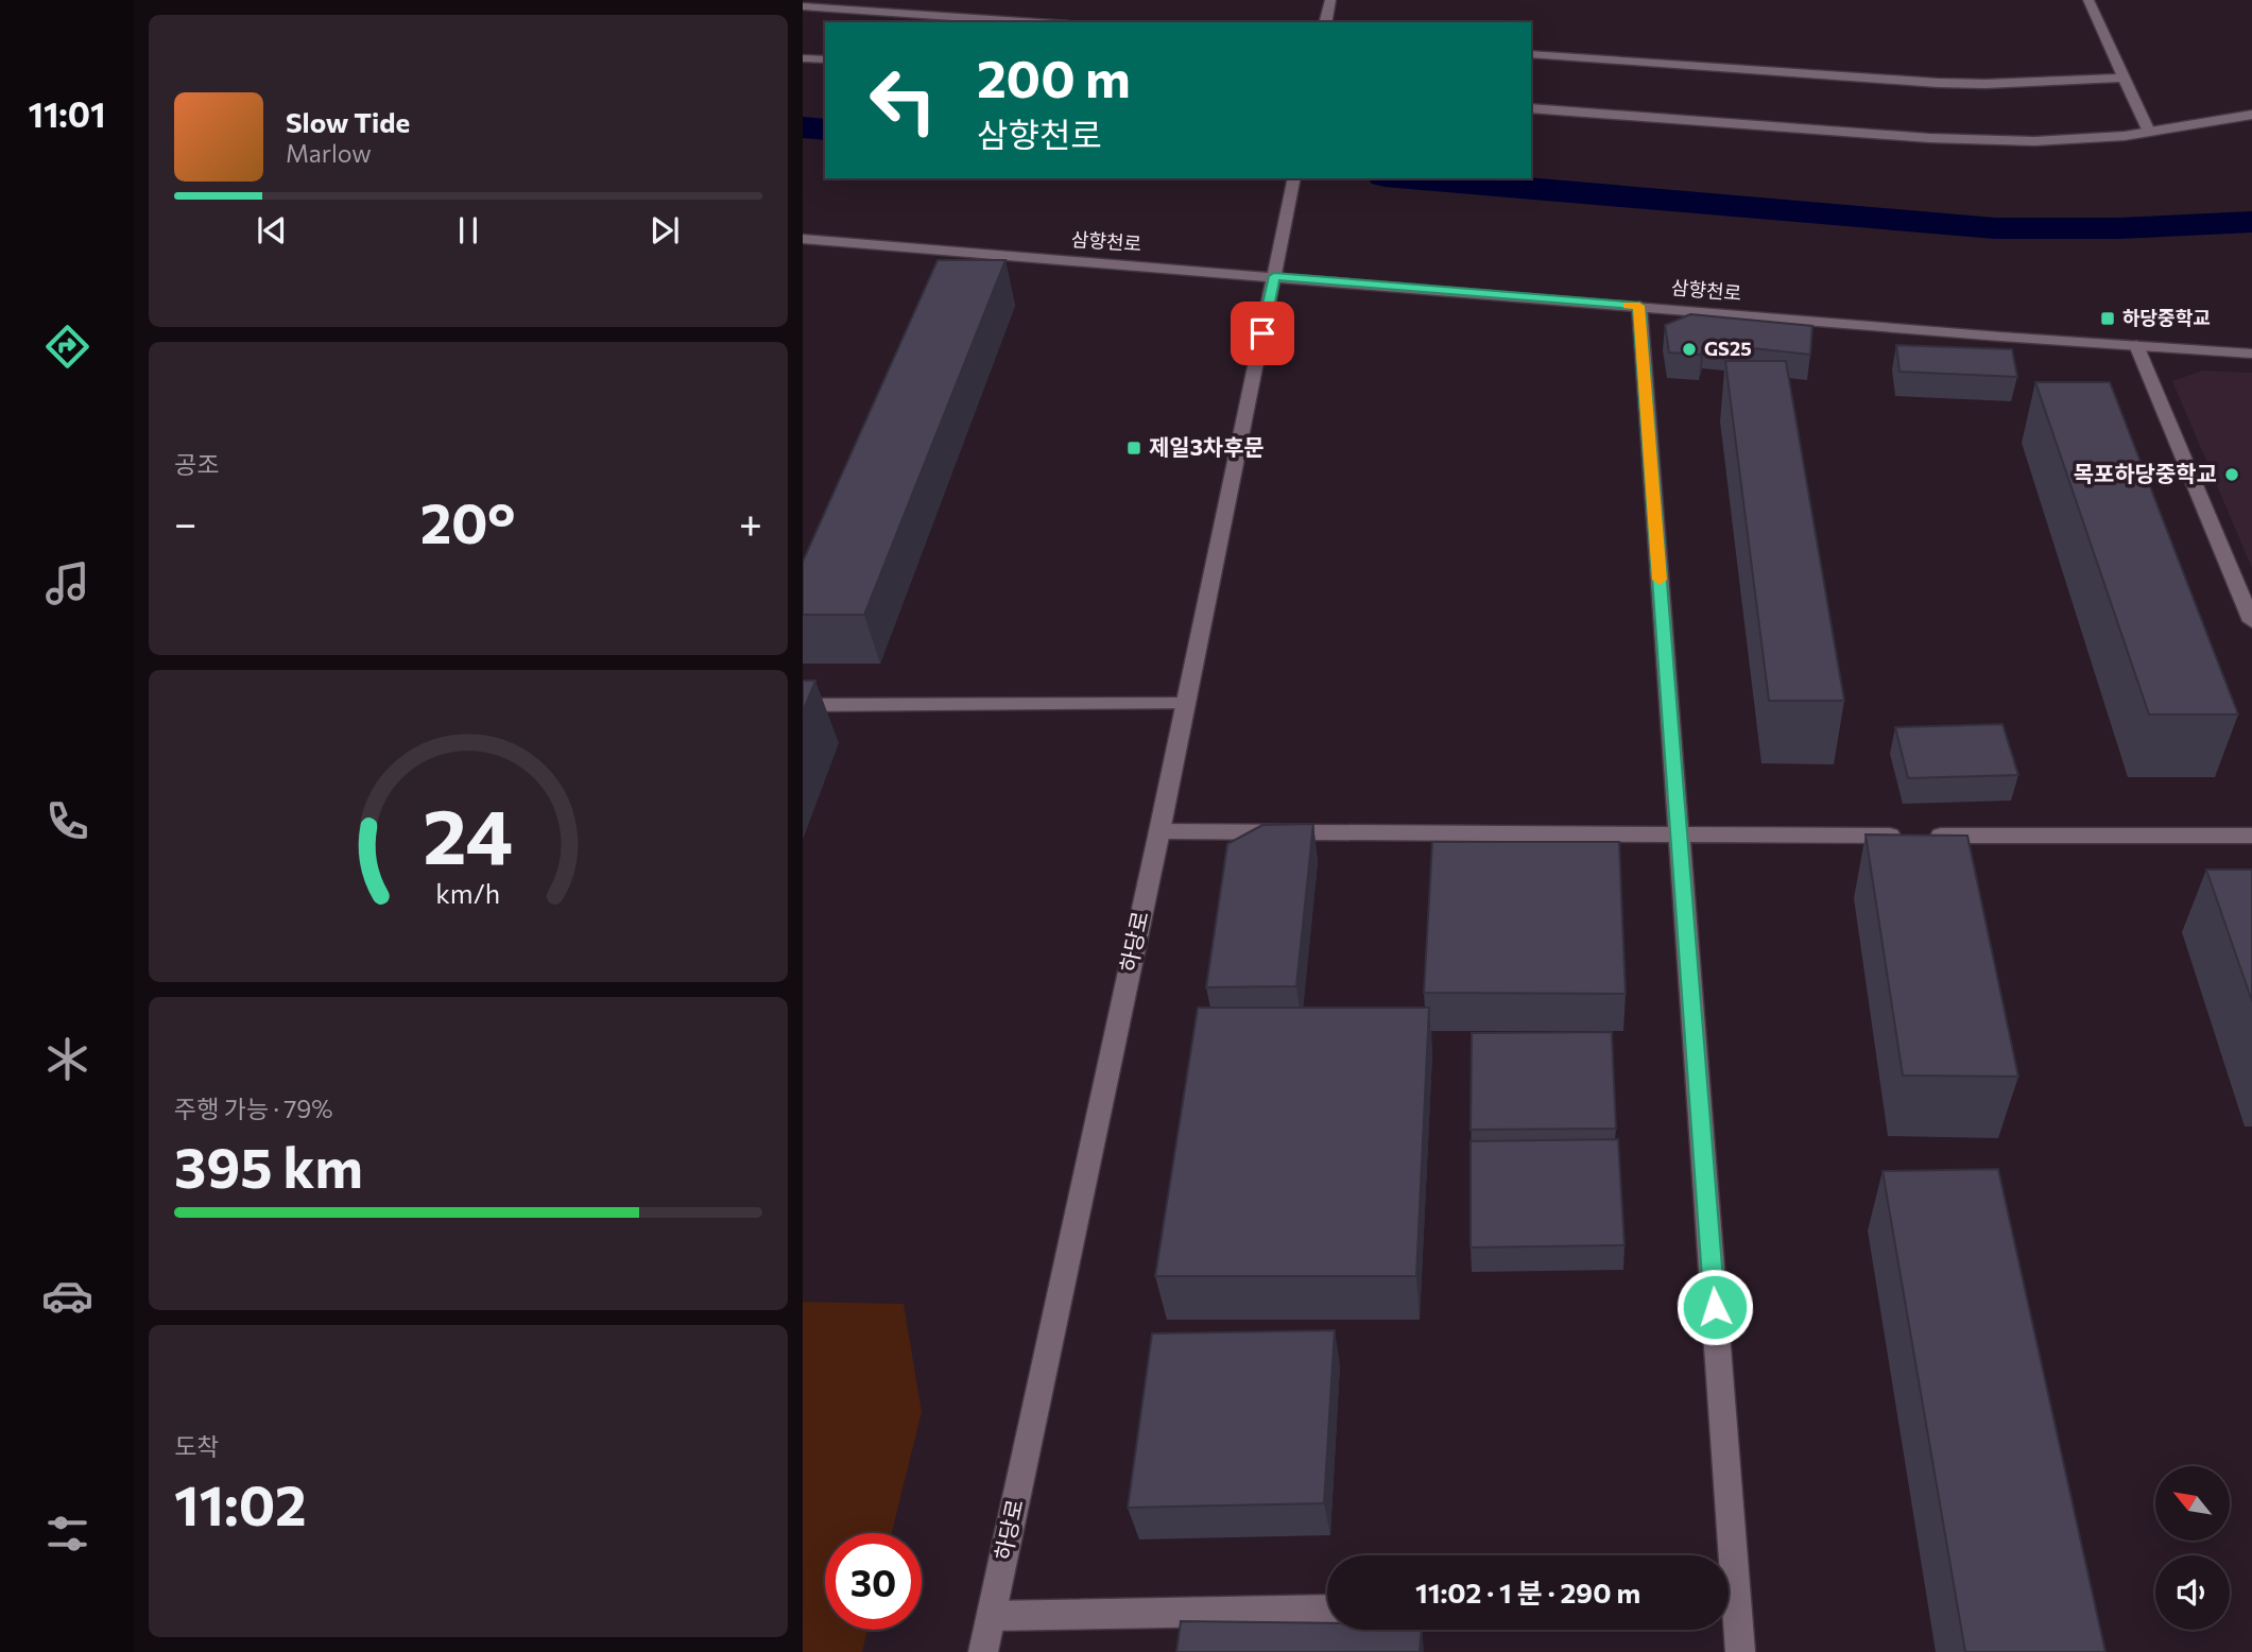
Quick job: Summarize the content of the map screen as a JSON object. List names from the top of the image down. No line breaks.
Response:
{"streets":{"street":["삼향천로","하당로"]},"crossings":[["삼향천로","하당로"]],"places":{"transit":["하당중학교","제일3차후문"],"other":["GS25","목포하당중학교"]},"north":"top left","page":{"tabs":"11:01","turn":["200 m","삼향천로"],"song":["Slow Tide","Marlow"],"tile":["공조",["주행 가능 · 79%","395 km"],["도착","11:02"]],"heat":["−","20°","+"],"limit":"30","trip":"11:02 · 1 분 · 290 m","gauge":["24","km/h"]}}
